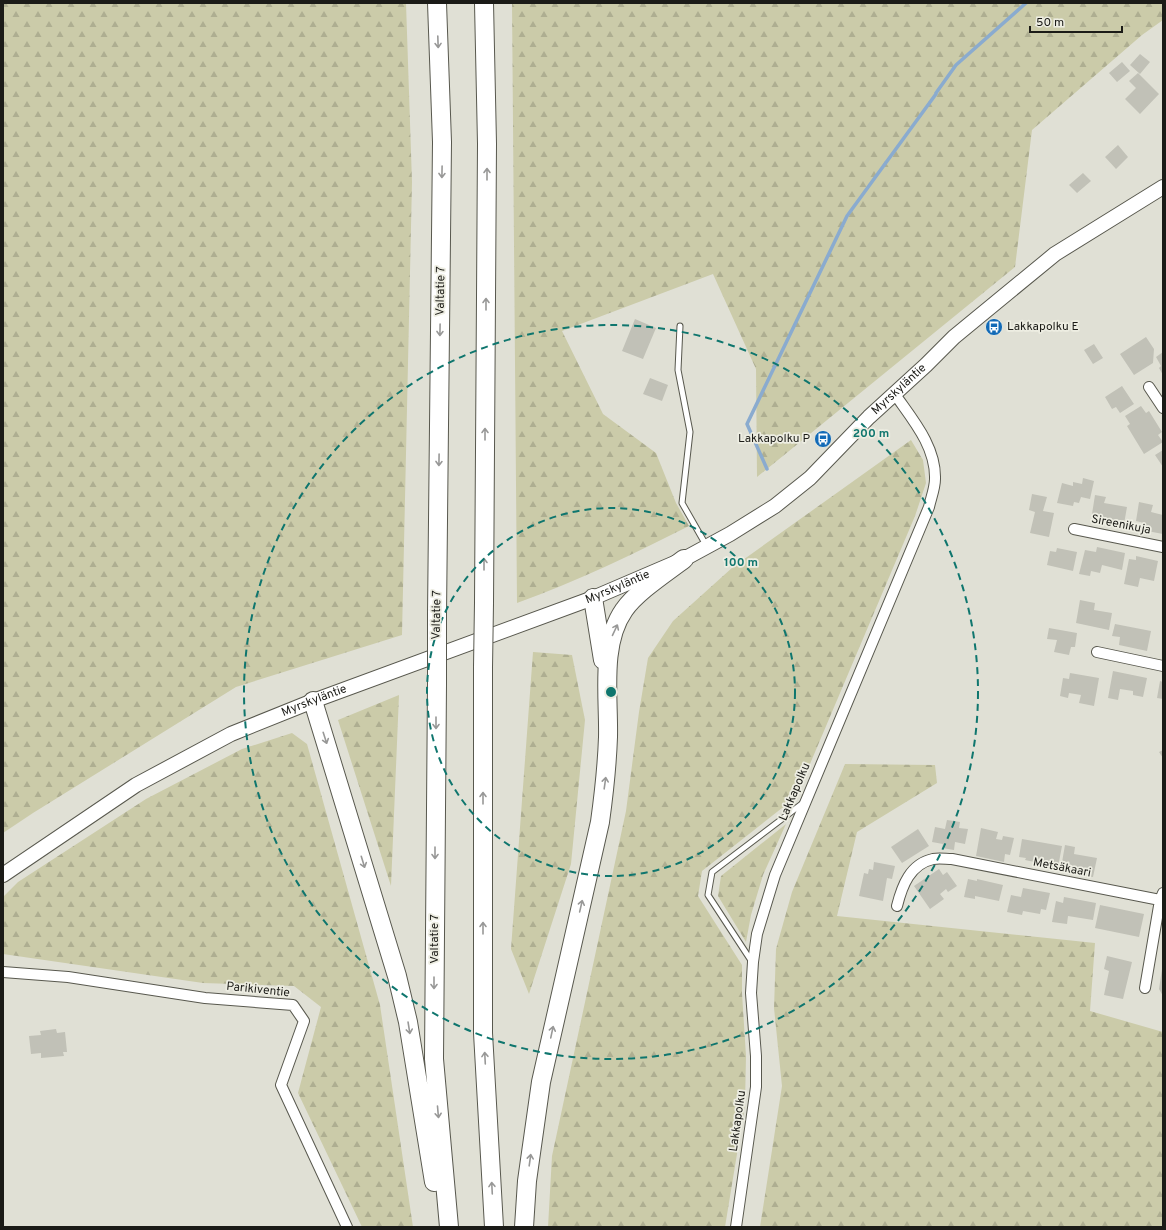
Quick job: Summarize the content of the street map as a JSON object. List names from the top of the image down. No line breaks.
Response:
{"streets":{"highway":["Valtatie 7"],"street":["Myrskyläntie","Sireenikuja","Lakkapolku","Metsäkaari","Parikiventie"]},"crossings":[["Myrskyläntie","Lakkapolku"]],"places":{"bus stop":["Lakkapolku E","Lakkapolku P"]},"scale_bar":"50 m","rings":["200 m","100 m"]}
